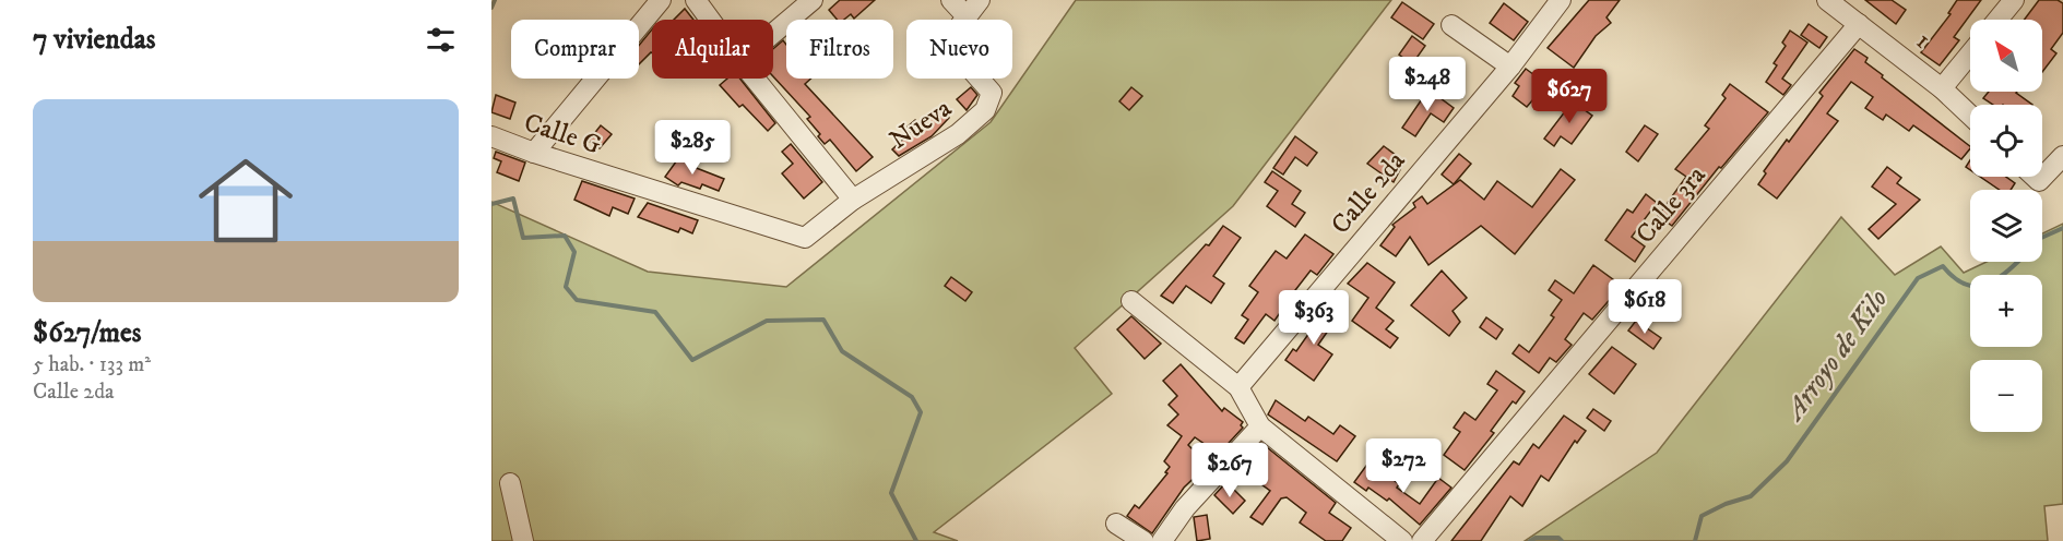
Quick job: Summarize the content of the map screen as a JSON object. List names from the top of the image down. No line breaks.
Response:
{"streets":{"street":["1","Nueva","Calle G","Calle 2da","Calle 3ra"]},"crossings":[["1","Calle 3ra"],["Nueva","Calle G"]],"water":["Arroyo de Kilo"],"north":"top left","page":{"heading":"7 viviendas","map_buttons":["+","−"],"chip":["Comprar","Alquilar","Filtros","Nuevo"],"price":["$248","$627","$285","$618","$363","$272","$267"],"list":[{"name":"$627/mes","note":"5 hab. · 133 m² · Calle 2da"}]}}
